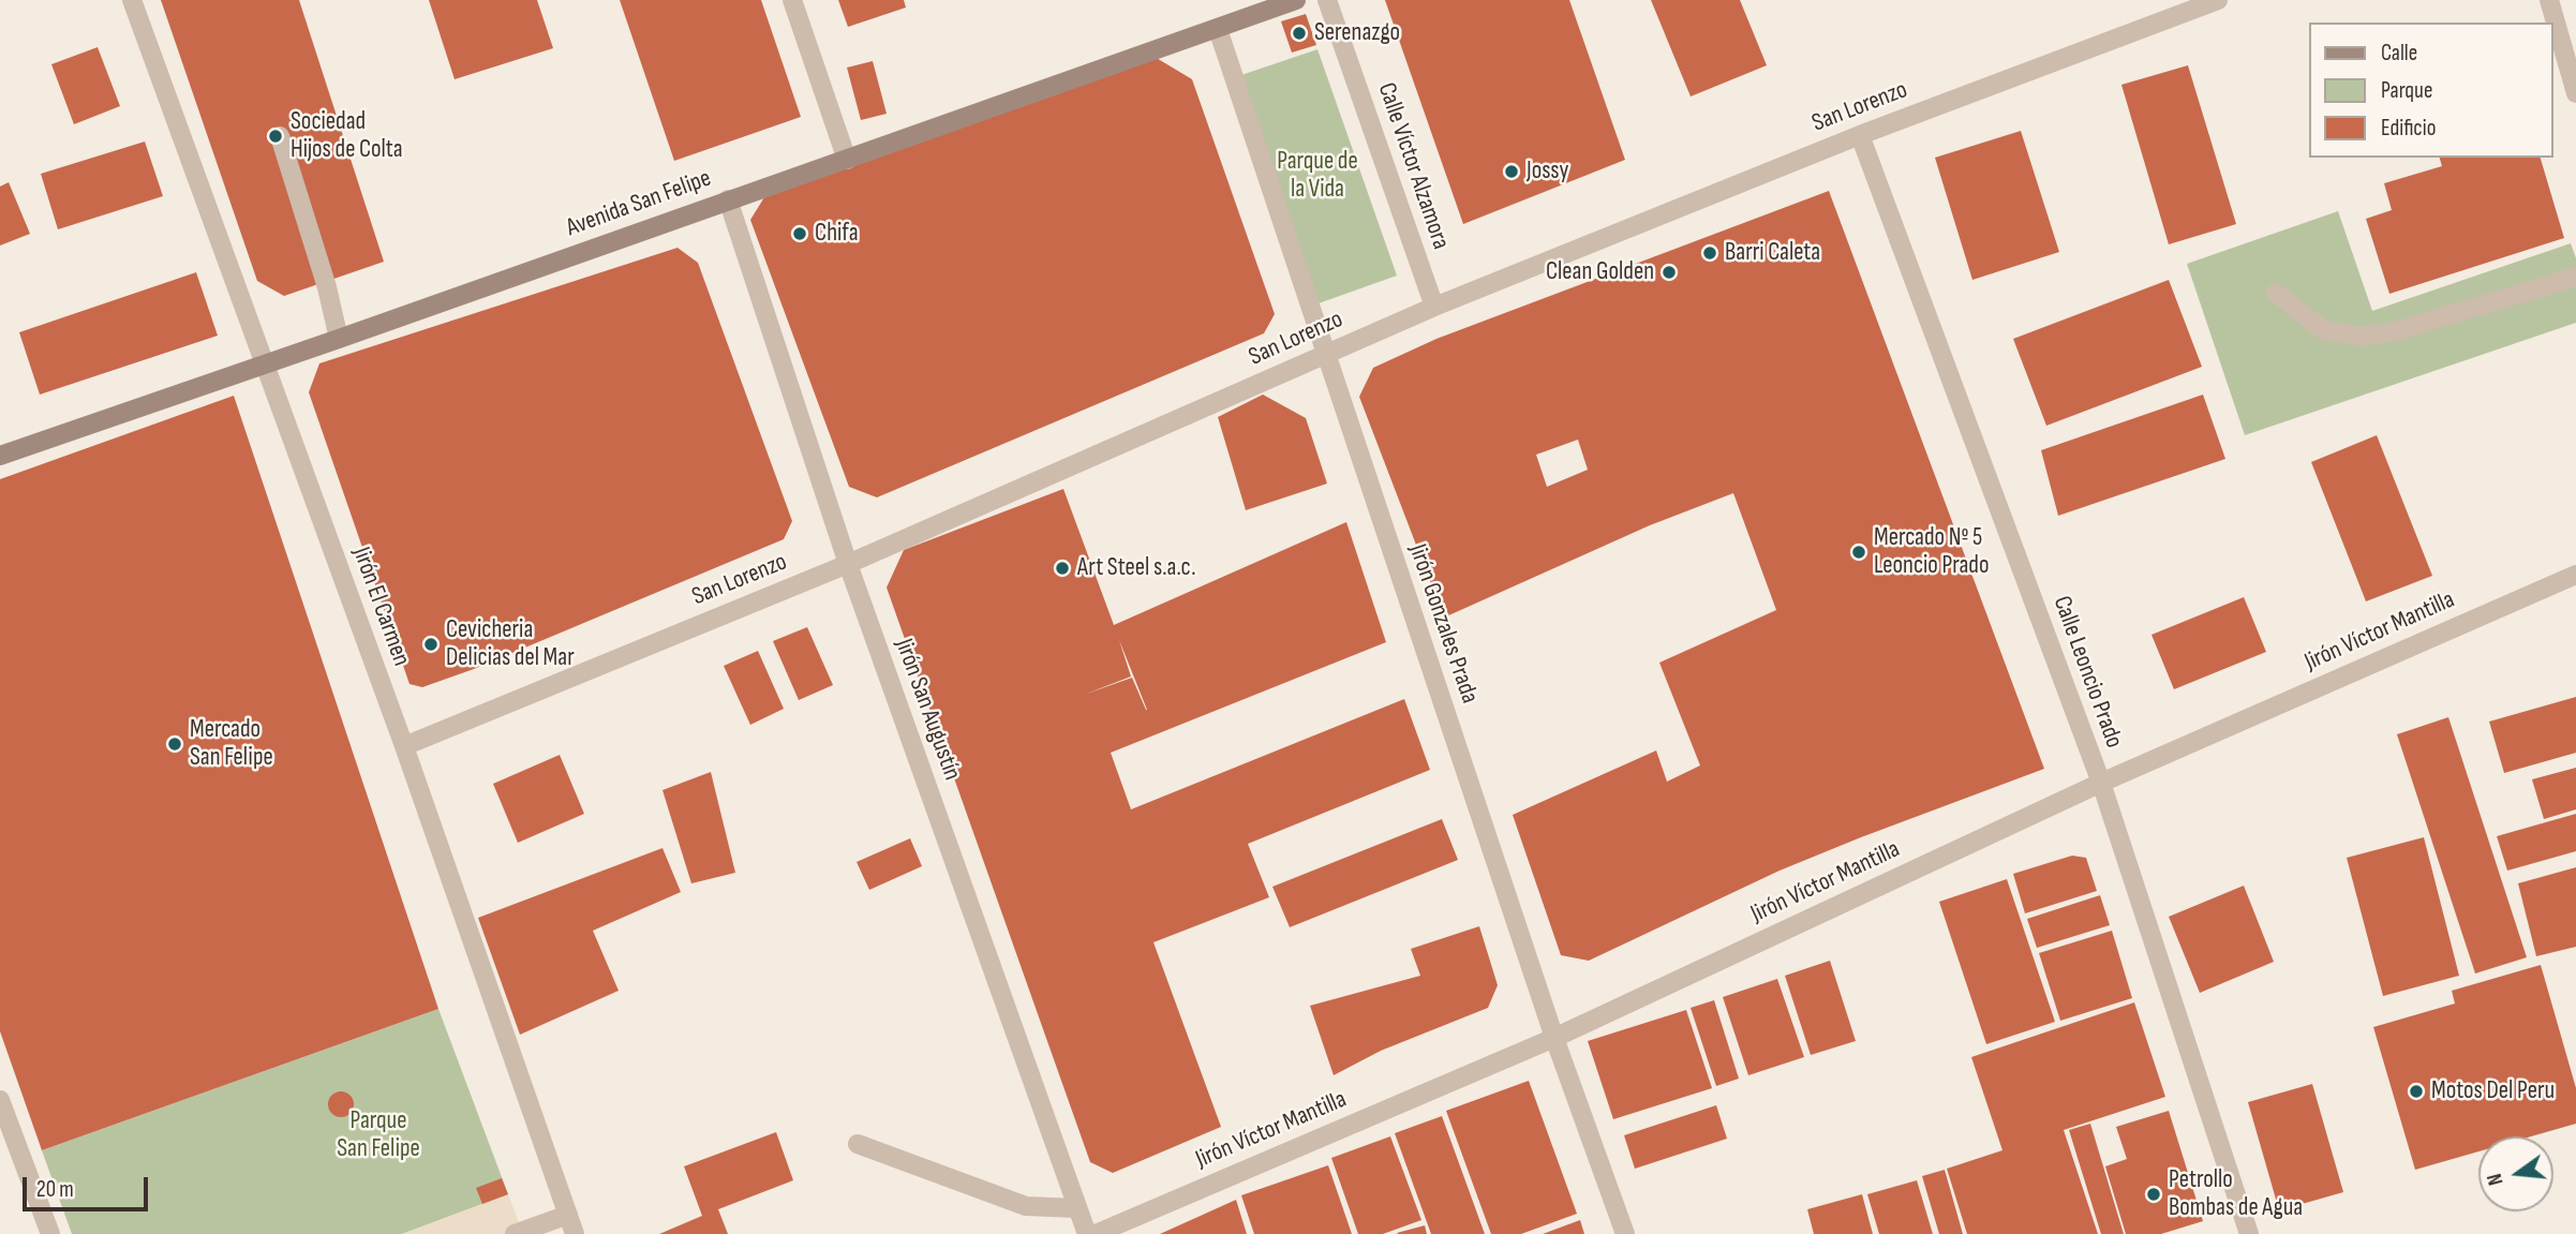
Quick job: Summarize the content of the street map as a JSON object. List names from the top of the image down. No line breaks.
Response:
{"streets":{"street":["San Lorenzo","Calle Víctor Alzamora","Avenida San Felipe","Jirón El Carmen","Jirón Gonzales Prada","Jirón Víctor Mantilla","Calle Leoncio Prado","Jirón San Augustín"]},"crossings":[["San Lorenzo","Calle Víctor Alzamora"],["San Lorenzo","Jirón El Carmen"],["San Lorenzo","Jirón Gonzales Prada"],["San Lorenzo","Calle Leoncio Prado"],["San Lorenzo","Jirón San Augustín"],["Avenida San Felipe","Jirón El Carmen"],["Avenida San Felipe","Jirón Gonzales Prada"],["Avenida San Felipe","Jirón San Augustín"],["Jirón Gonzales Prada","Jirón Víctor Mantilla"],["Jirón Víctor Mantilla","Calle Leoncio Prado"]],"parks":["Parque de la Vida","Parque San Felipe"],"places":["Serenazgo","Sociedad Hijos de Colta","Jossy","Chifa","Barri Caleta","Clean Golden","Mercado Nº 5 Leoncio Prado","Art Steel s.a.c.","Cevicheria Delicias del Mar","Mercado San Felipe","Motos Del Peru","Petrollo Bombas de Agua"],"legend":["Calle","Parque","Edificio"],"scale_bar":"20 m","north":"left"}
